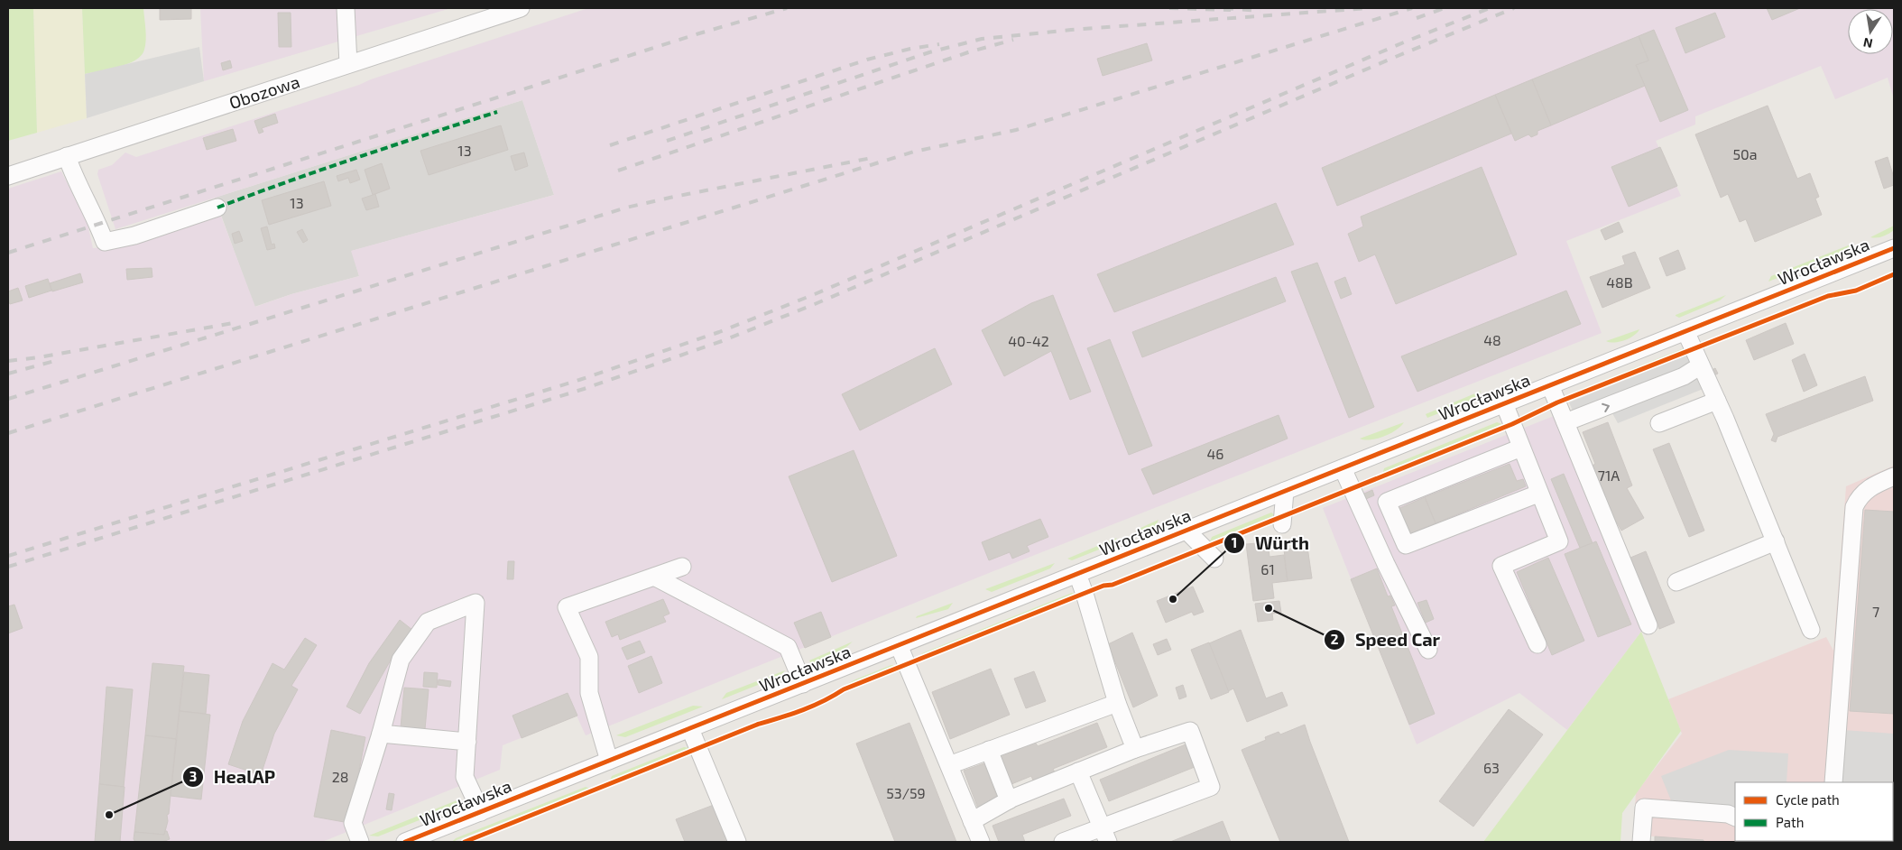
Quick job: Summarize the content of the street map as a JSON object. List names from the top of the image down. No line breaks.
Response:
{"streets":{"street":["Obozowa","Wrocławska"]},"places":["Würth","Speed Car","HealAP"],"house_numbers":["13","50a","13","48B","48","40-42","46","71A","61","7","63","28","53/59"],"legend":["Cycle path","Path"],"north":"bottom"}
